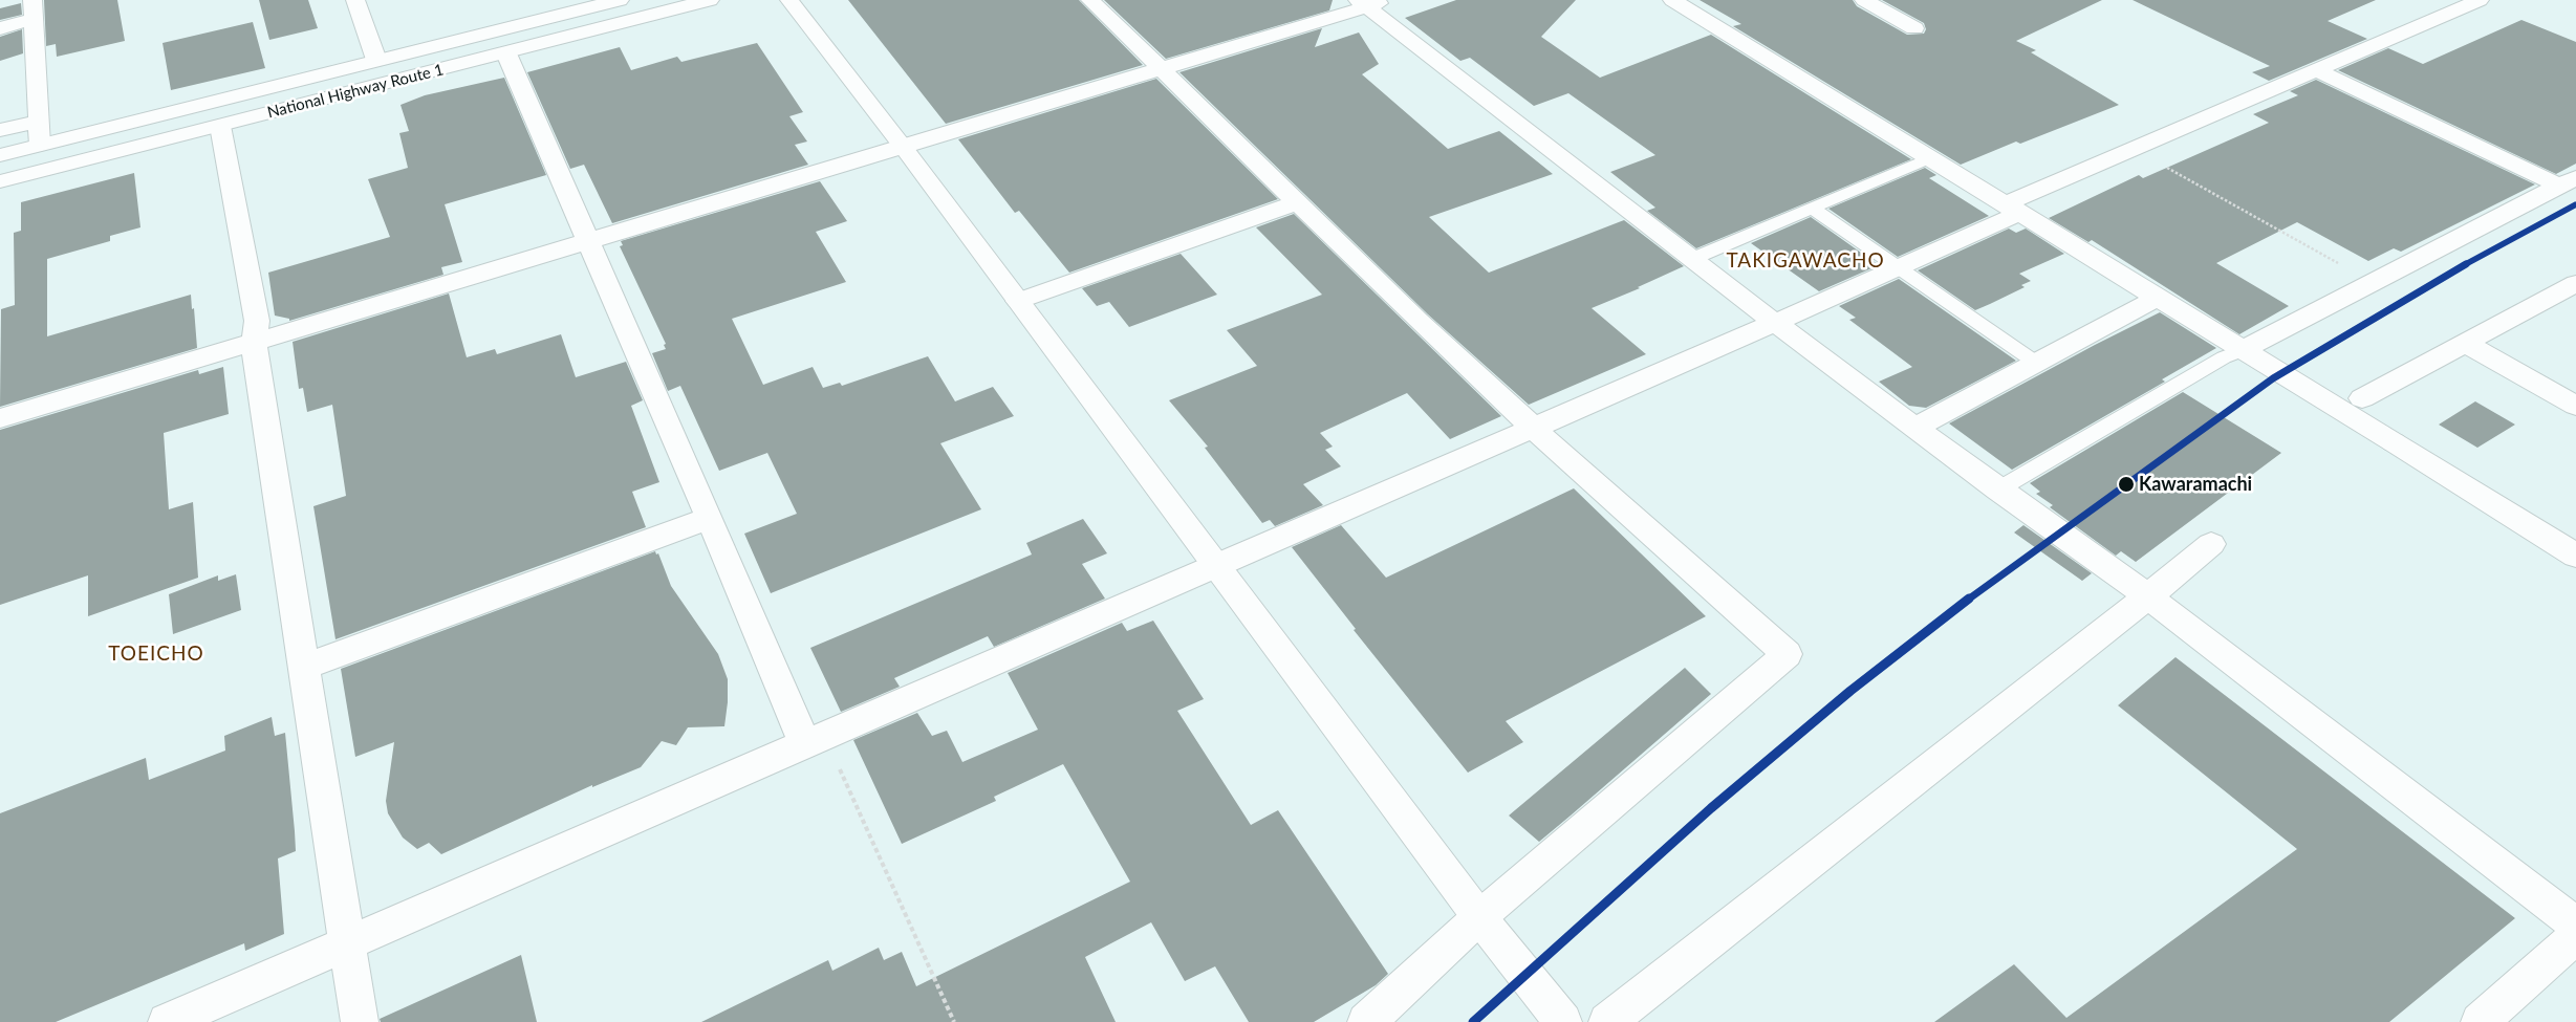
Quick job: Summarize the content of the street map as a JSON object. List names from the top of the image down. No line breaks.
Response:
{"streets":{"main road":["National Highway Route 1"]},"districts":["TAKIGAWACHO","TOEICHO"],"places":["Kawaramachi"]}
